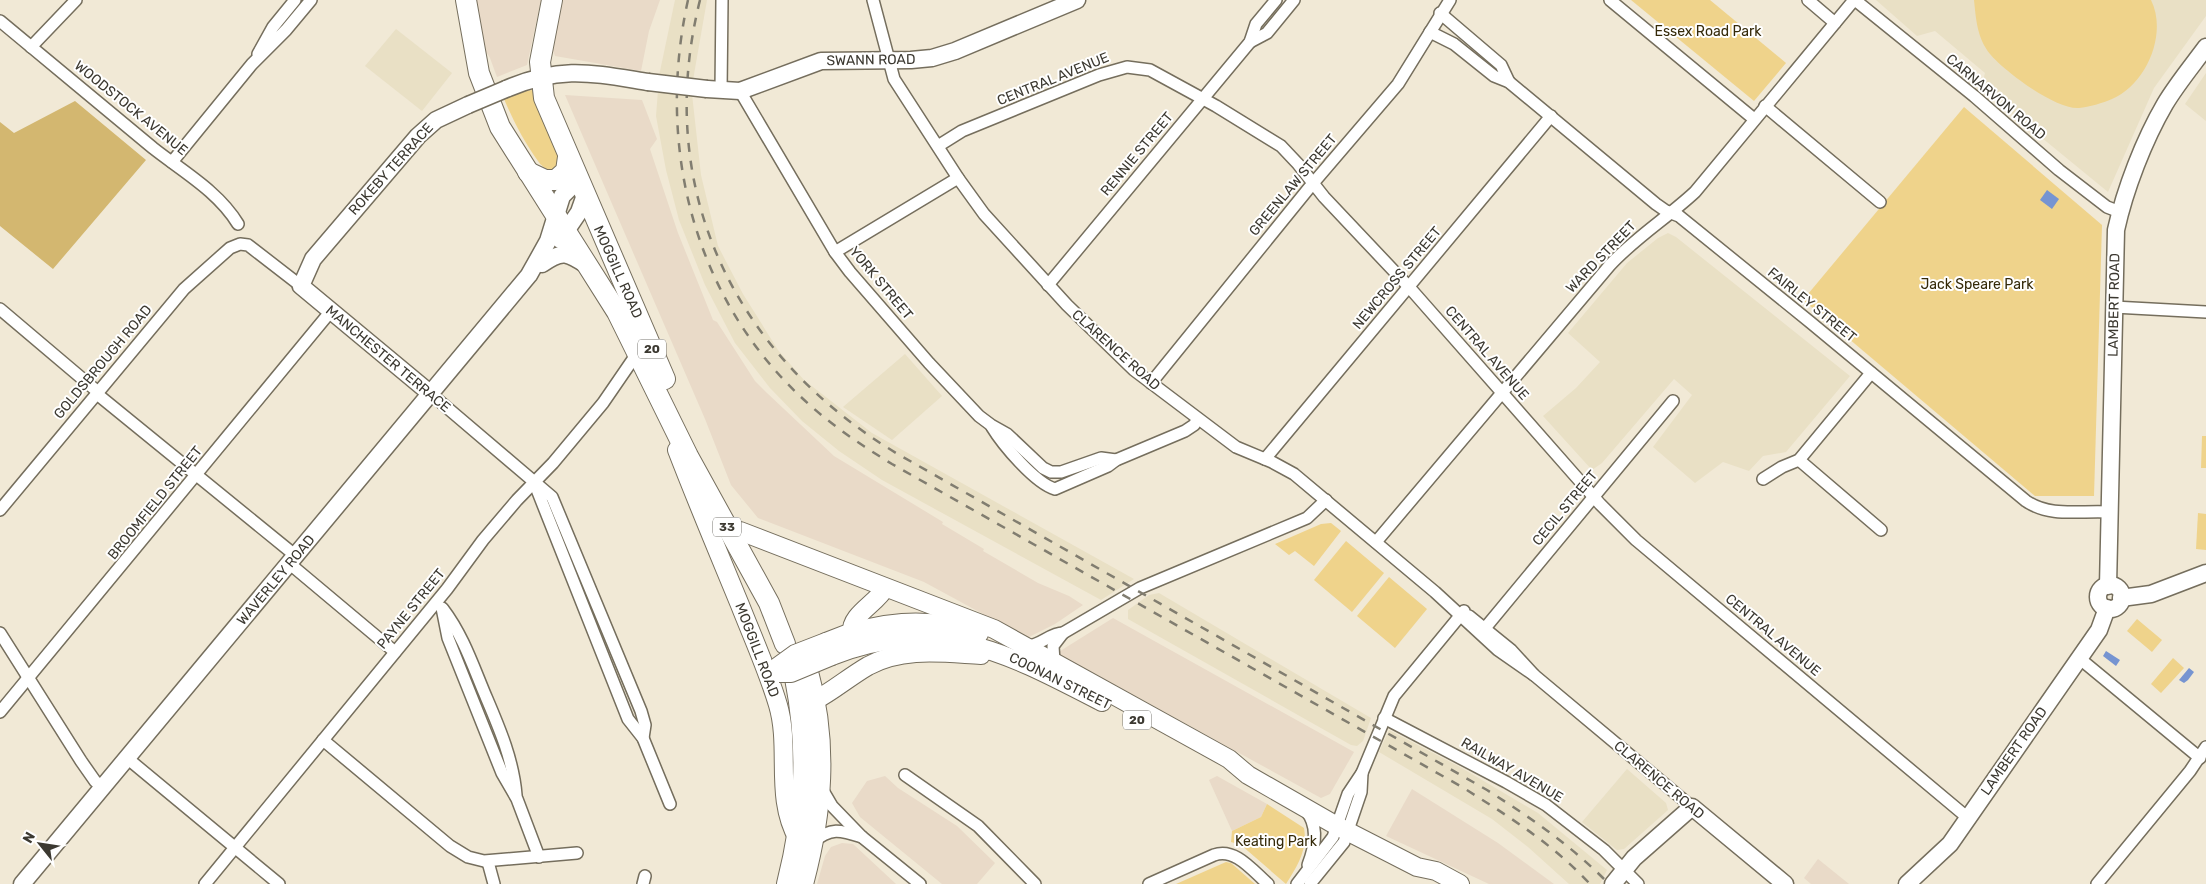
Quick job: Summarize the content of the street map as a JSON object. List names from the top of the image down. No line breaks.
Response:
{"streets":{"highway":["MOGGILL ROAD","20","33"],"main road":["SWANN ROAD","ROKEBY TERRACE","LAMBERT ROAD","CLARENCE ROAD","MANCHESTER TERRACE","WAVERLEY ROAD","COONAN STREET"],"street":["CENTRAL AVENUE","CARNARVON ROAD","WOODSTOCK AVENUE","RENNIE STREET","GREENLAW STREET","WARD STREET","NEWCROSS STREET","YORK STREET","FAIRLEY STREET","GOLDSBROUGH ROAD","BROOMFIELD STREET","CECIL STREET","PAYNE STREET","RAILWAY AVENUE"]},"crossings":[["SWANN ROAD","ROKEBY TERRACE"],["SWANN ROAD","MOGGILL ROAD"],["SWANN ROAD","YORK STREET"],["SWANN ROAD","CLARENCE ROAD"],["CENTRAL AVENUE","RENNIE STREET"],["CENTRAL AVENUE","GREENLAW STREET"],["CENTRAL AVENUE","WARD STREET"],["CENTRAL AVENUE","NEWCROSS STREET"],["CENTRAL AVENUE","LAMBERT ROAD"],["CENTRAL AVENUE","CLARENCE ROAD"],["CENTRAL AVENUE","CECIL STREET"],["CARNARVON ROAD","WARD STREET"],["CARNARVON ROAD","LAMBERT ROAD"],["RENNIE STREET","CLARENCE ROAD"],["ROKEBY TERRACE","MOGGILL ROAD"],["ROKEBY TERRACE","MANCHESTER TERRACE"],["GREENLAW STREET","FAIRLEY STREET"],["GREENLAW STREET","CLARENCE ROAD"],["WARD STREET","FAIRLEY STREET"],["WARD STREET","CLARENCE ROAD"],["MOGGILL ROAD","20"],["MOGGILL ROAD","WAVERLEY ROAD"],["MOGGILL ROAD","PAYNE STREET"],["MOGGILL ROAD","COONAN STREET"],["NEWCROSS STREET","FAIRLEY STREET"],["NEWCROSS STREET","CLARENCE ROAD"],["YORK STREET","CLARENCE ROAD"],["FAIRLEY STREET","LAMBERT ROAD"],["CLARENCE ROAD","CECIL STREET"],["MANCHESTER TERRACE","GOLDSBROUGH ROAD"],["MANCHESTER TERRACE","BROOMFIELD STREET"],["MANCHESTER TERRACE","WAVERLEY ROAD"],["MANCHESTER TERRACE","PAYNE STREET"]],"parks":["Essex Road Park","Jack Speare Park","Keating Park"],"north":"top left"}
